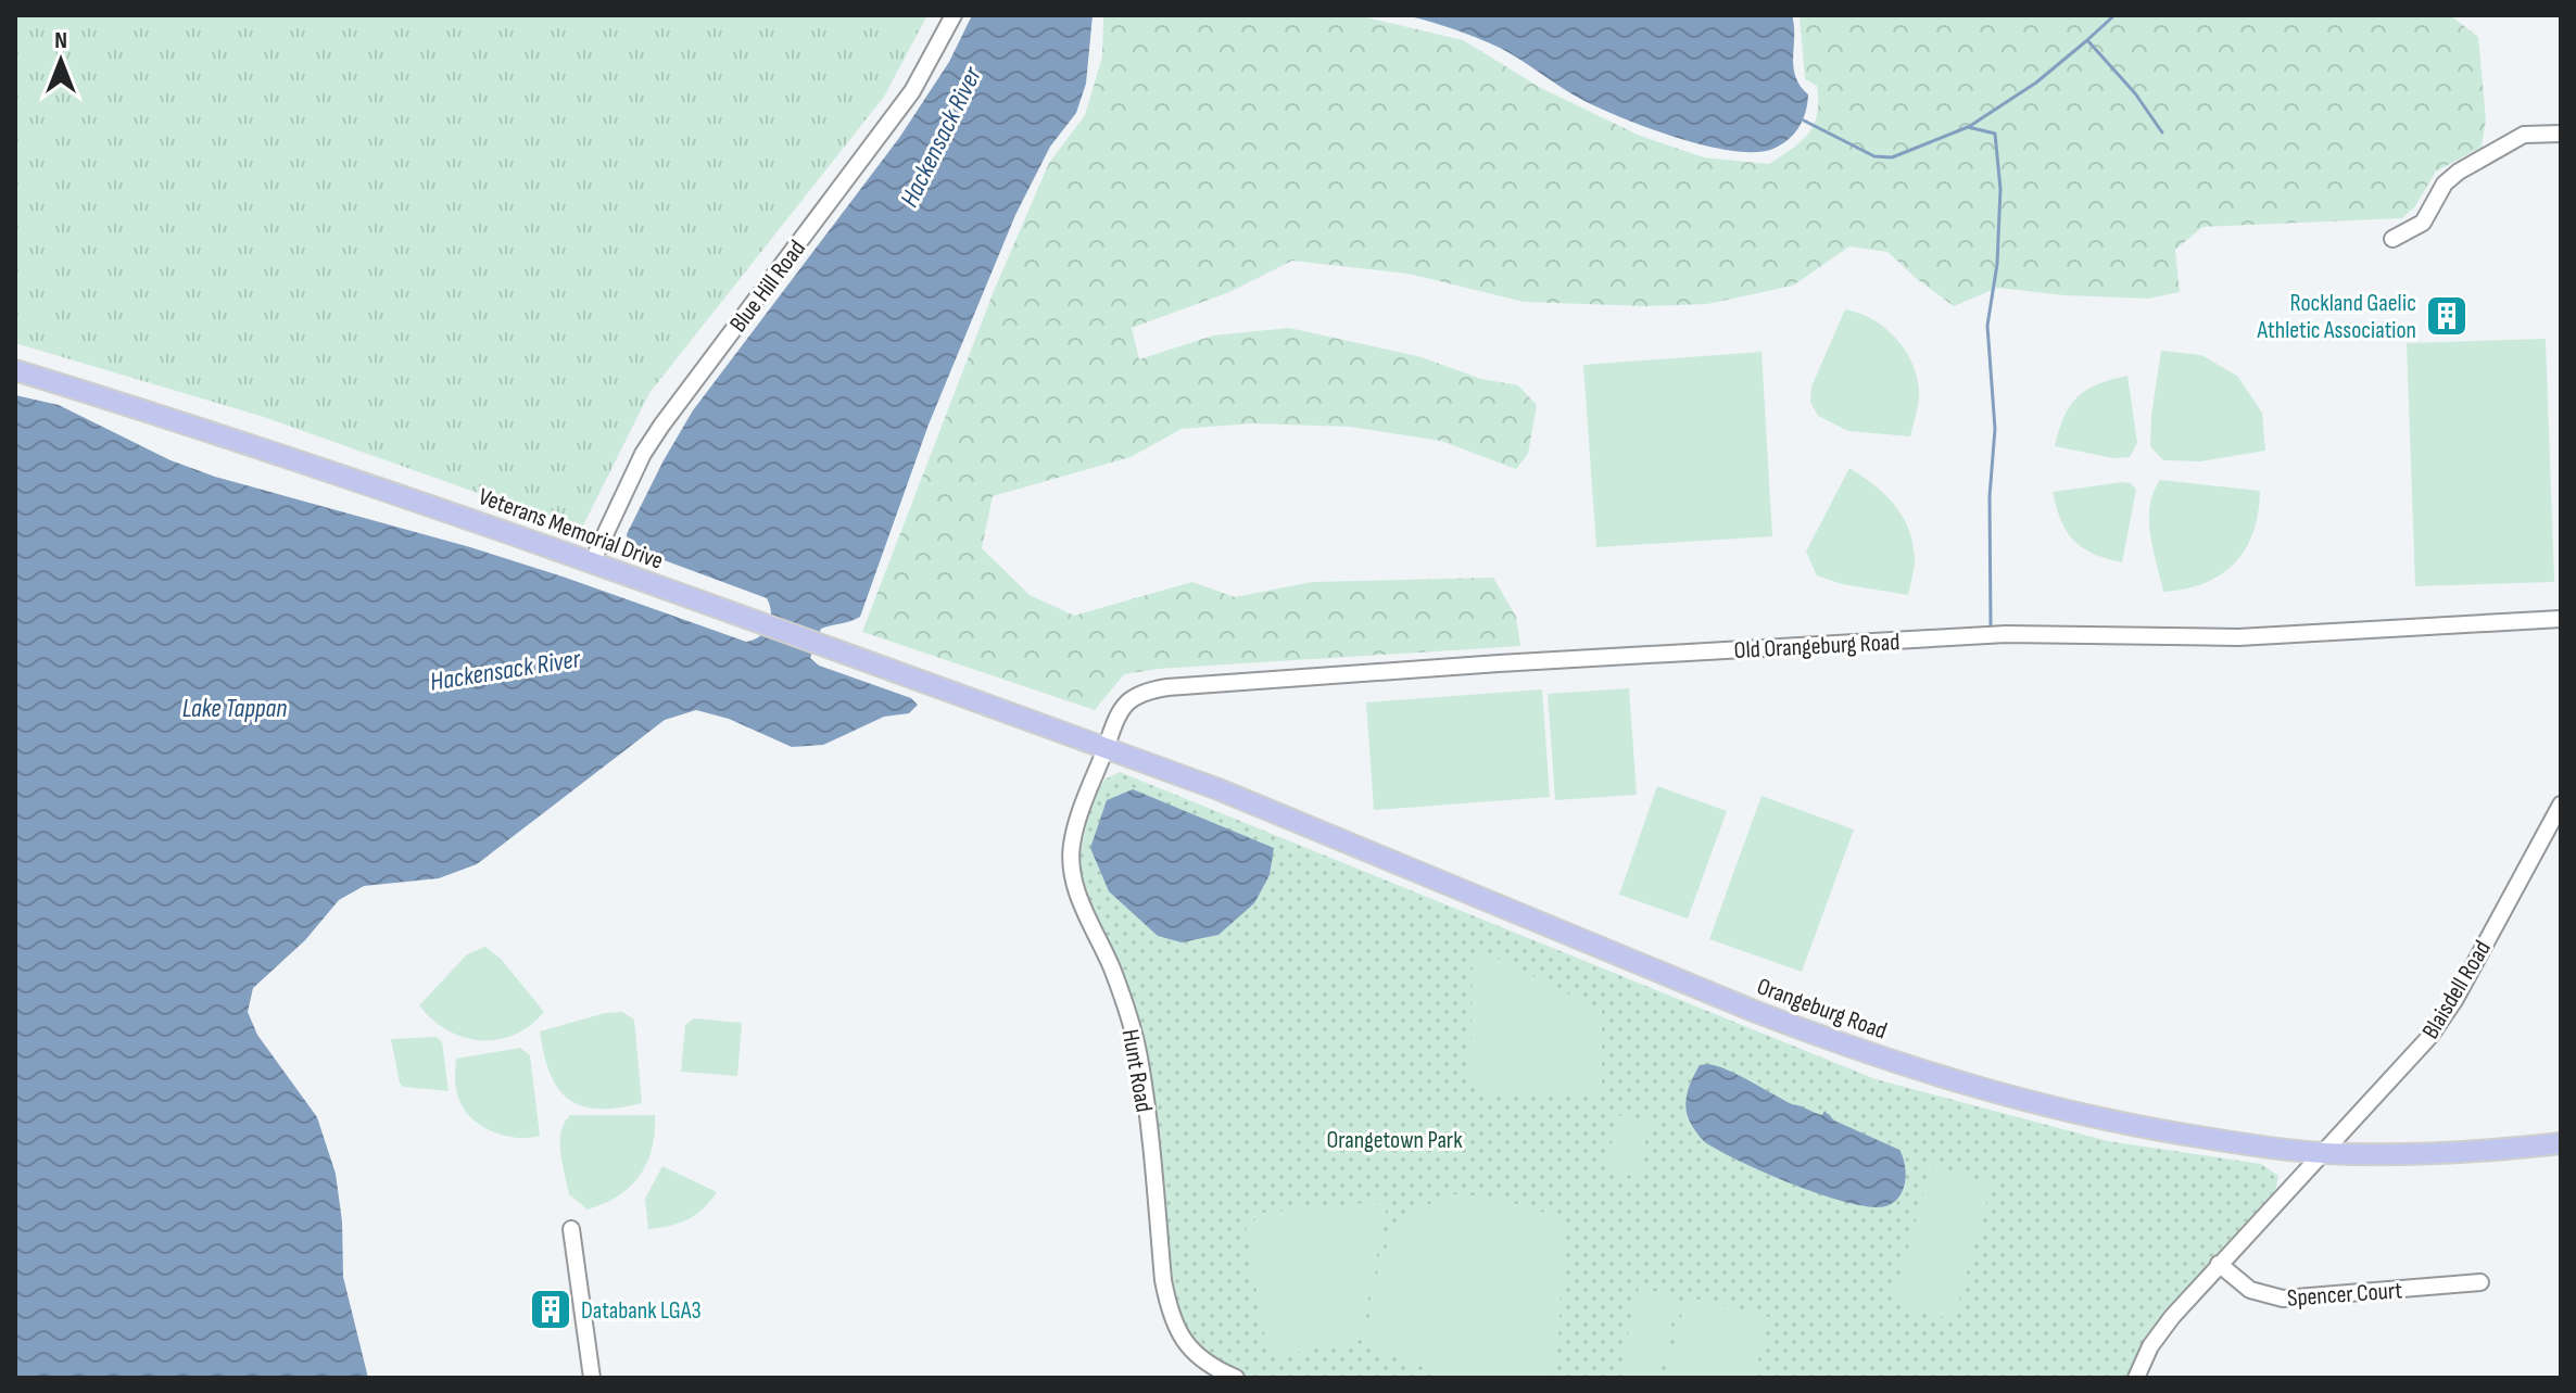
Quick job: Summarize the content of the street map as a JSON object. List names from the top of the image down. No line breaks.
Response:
{"streets":{"main road":["Veterans Memorial Drive","Orangeburg Road"],"street":["Blue Hill Road","Old Orangeburg Road","Blaisdell Road","Hunt Road","Spencer Court"]},"crossings":[["Blue Hill Road","Veterans Memorial Drive"],["Veterans Memorial Drive","Old Orangeburg Road"],["Veterans Memorial Drive","Orangeburg Road"],["Veterans Memorial Drive","Hunt Road"],["Old Orangeburg Road","Orangeburg Road"],["Old Orangeburg Road","Hunt Road"],["Blaisdell Road","Orangeburg Road"],["Blaisdell Road","Spencer Court"],["Orangeburg Road","Hunt Road"]],"water":["Hackensack River","Lake Tappan"],"parks":["Orangetown Park"],"places":{"building":["Rockland Gaelic Athletic Association","Databank LGA3"]},"north":"top"}
